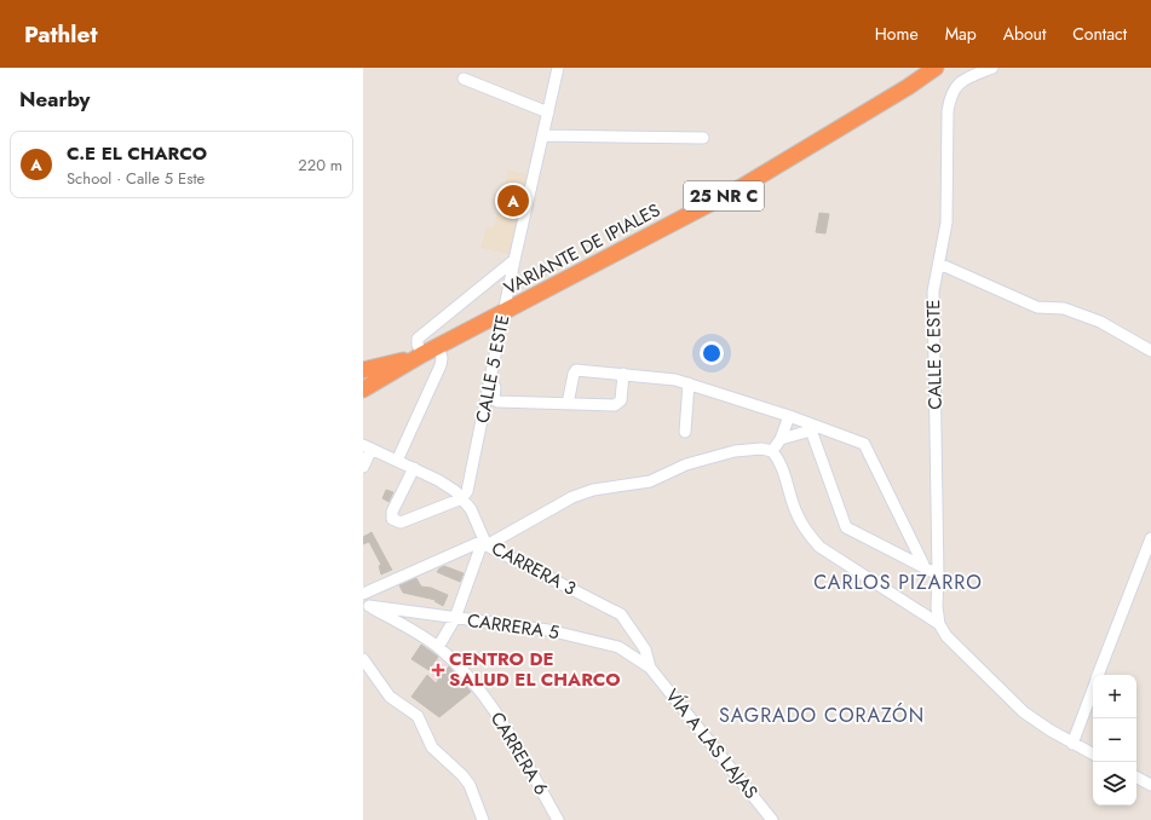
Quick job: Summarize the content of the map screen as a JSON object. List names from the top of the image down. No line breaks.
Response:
{"streets":{"highway":["25 NR C","VARIANTE DE IPIALES"],"street":["CALLE 6 ESTE","CALLE 5 ESTE","CARRERA 3","CARRERA 5","VÍA A LAS LAJAS","CARRERA 6"]},"crossings":[["VARIANTE DE IPIALES","CALLE 5 ESTE"],["CALLE 5 ESTE","CARRERA 3"],["CARRERA 3","CARRERA 5"],["CARRERA 3","VÍA A LAS LAJAS"],["CARRERA 5","VÍA A LAS LAJAS"],["CARRERA 5","CARRERA 6"]],"districts":["CARLOS PIZARRO","SAGRADO CORAZÓN"],"places":{"health":["CENTRO DE SALUD EL CHARCO"]},"page":{"header":"Pathlet","nav":["Home","Map","About","Contact"],"heading":"Nearby","list":[{"mark":"A","name":"C.E EL CHARCO","note":"School · Calle 5 Este","value":"220 m"}],"pins":"A","map_buttons":["+","−"]}}
